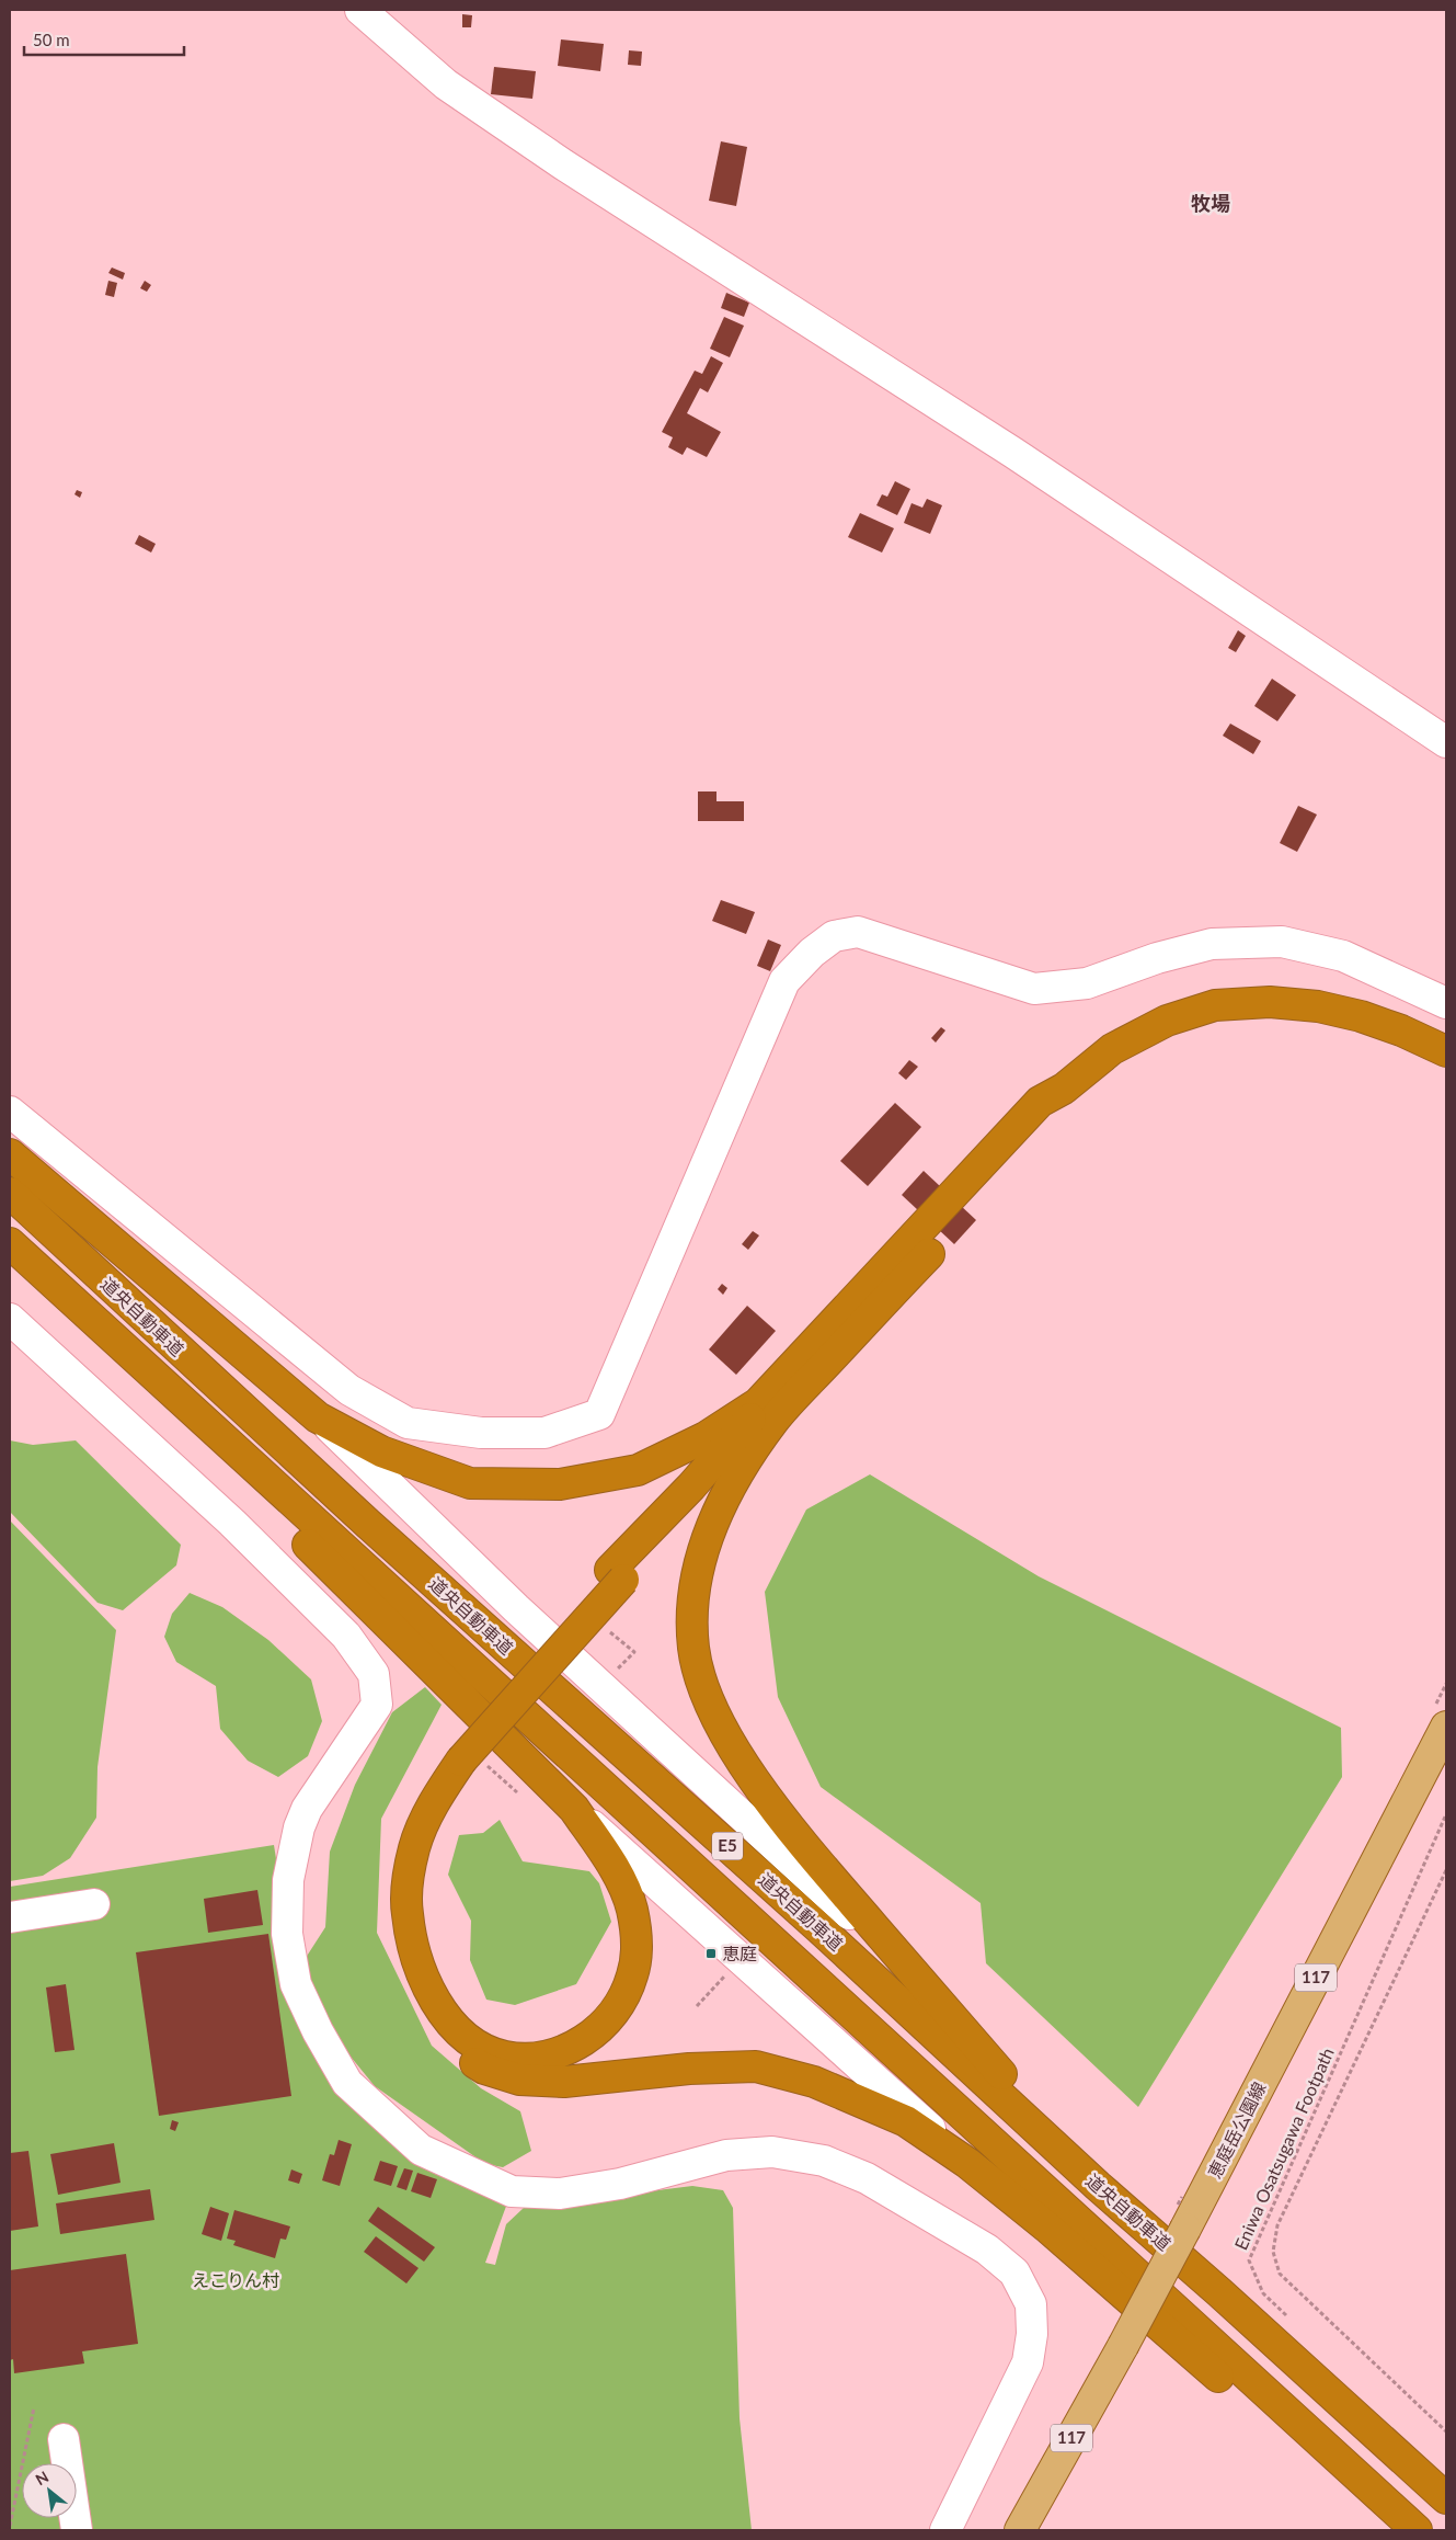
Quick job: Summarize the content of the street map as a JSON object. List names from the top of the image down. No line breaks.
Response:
{"streets":{"highway":["道央自動車道","E5"],"main road":["117","恵庭岳公園線"],"path":["Eniwa Osatsugawa Footpath"]},"districts":["牧場"],"parks":["えこりん村"],"places":{"transit":["恵庭"]},"scale_bar":"50 m","north":"top left"}
